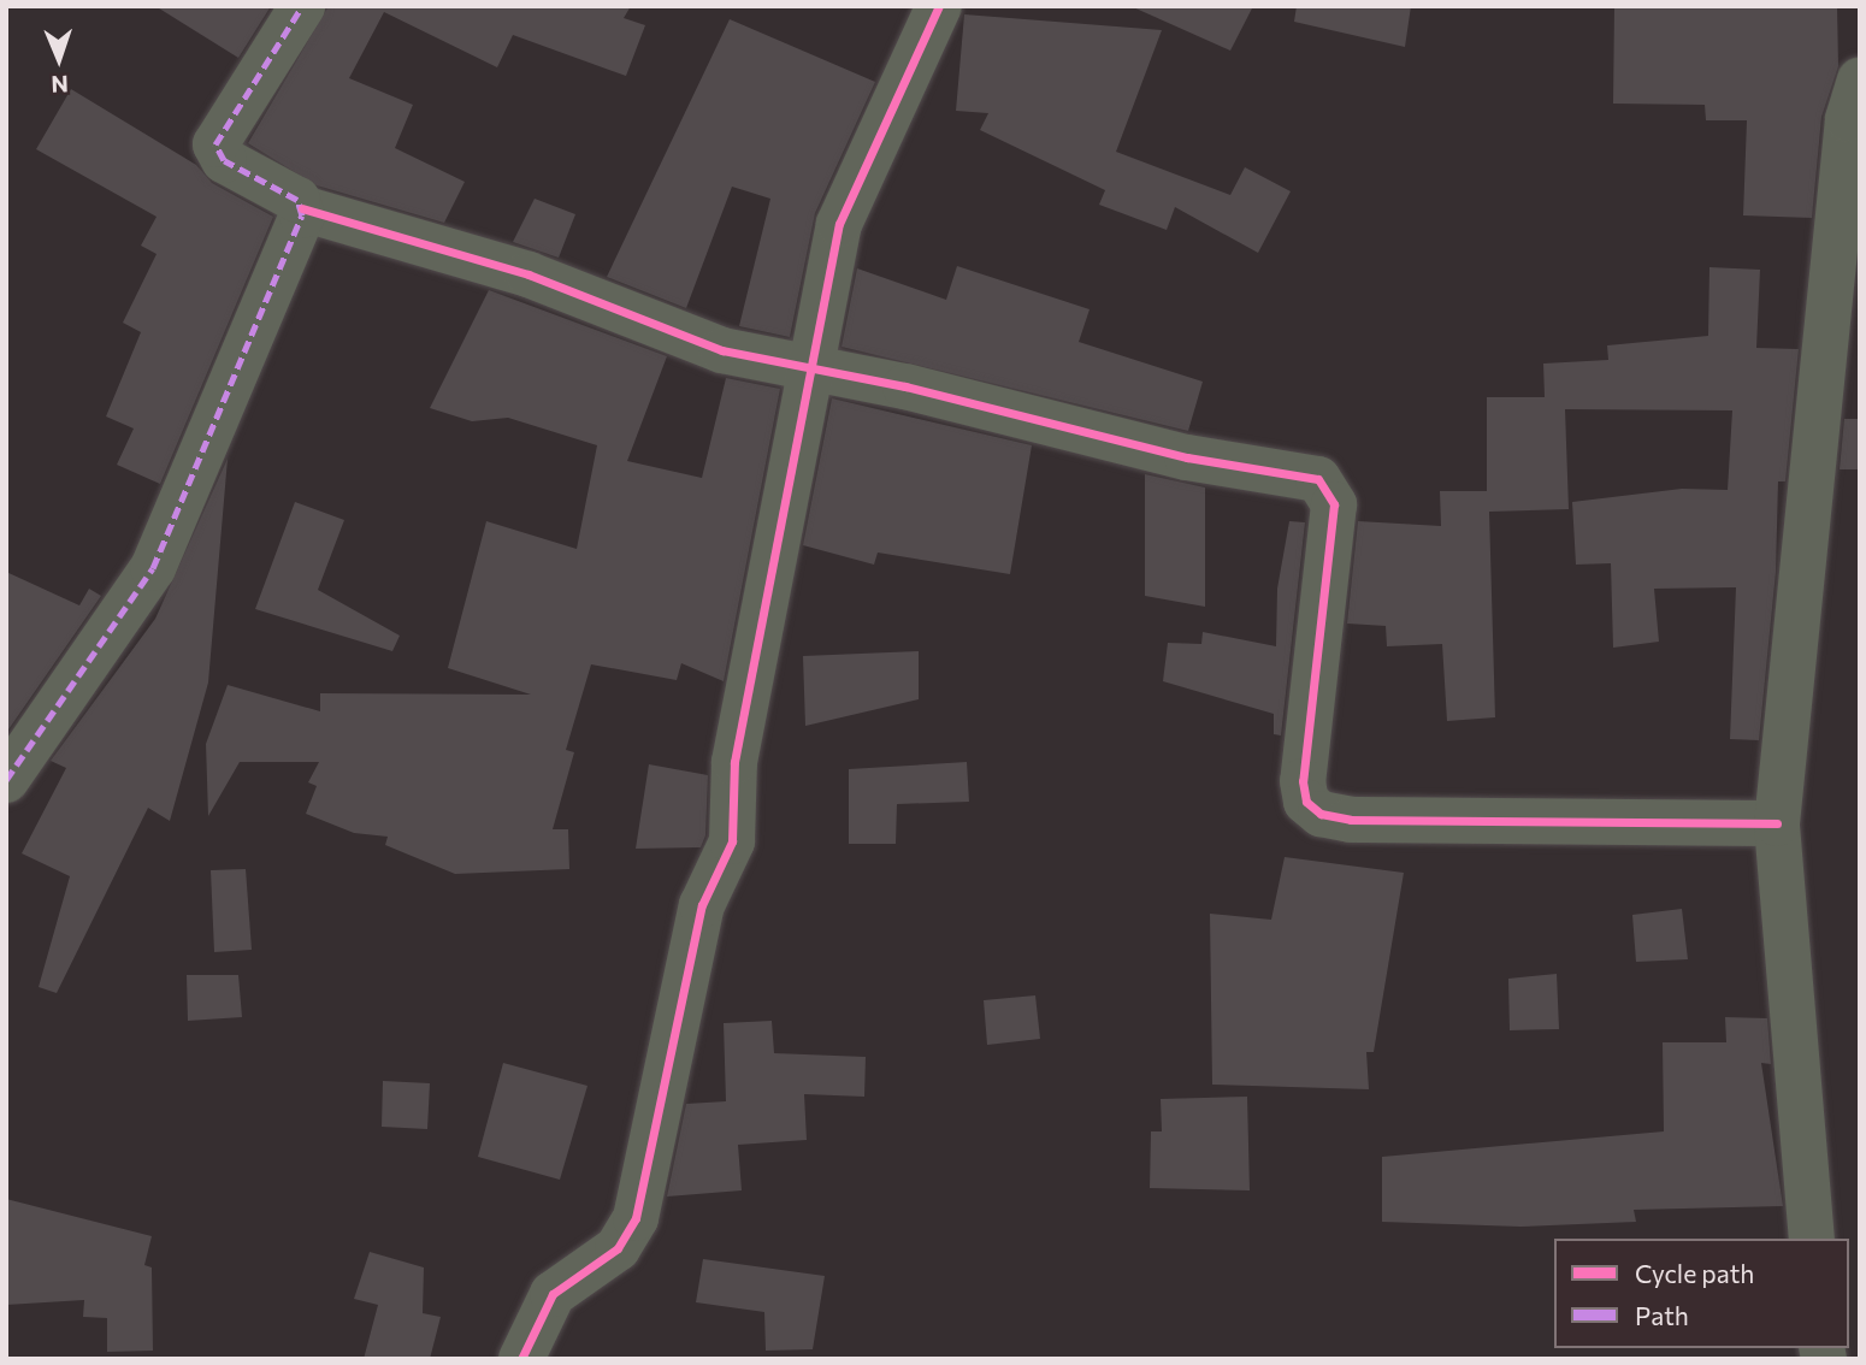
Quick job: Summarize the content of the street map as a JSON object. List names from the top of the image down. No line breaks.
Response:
{"legend":["Cycle path","Path"],"north":"bottom"}
